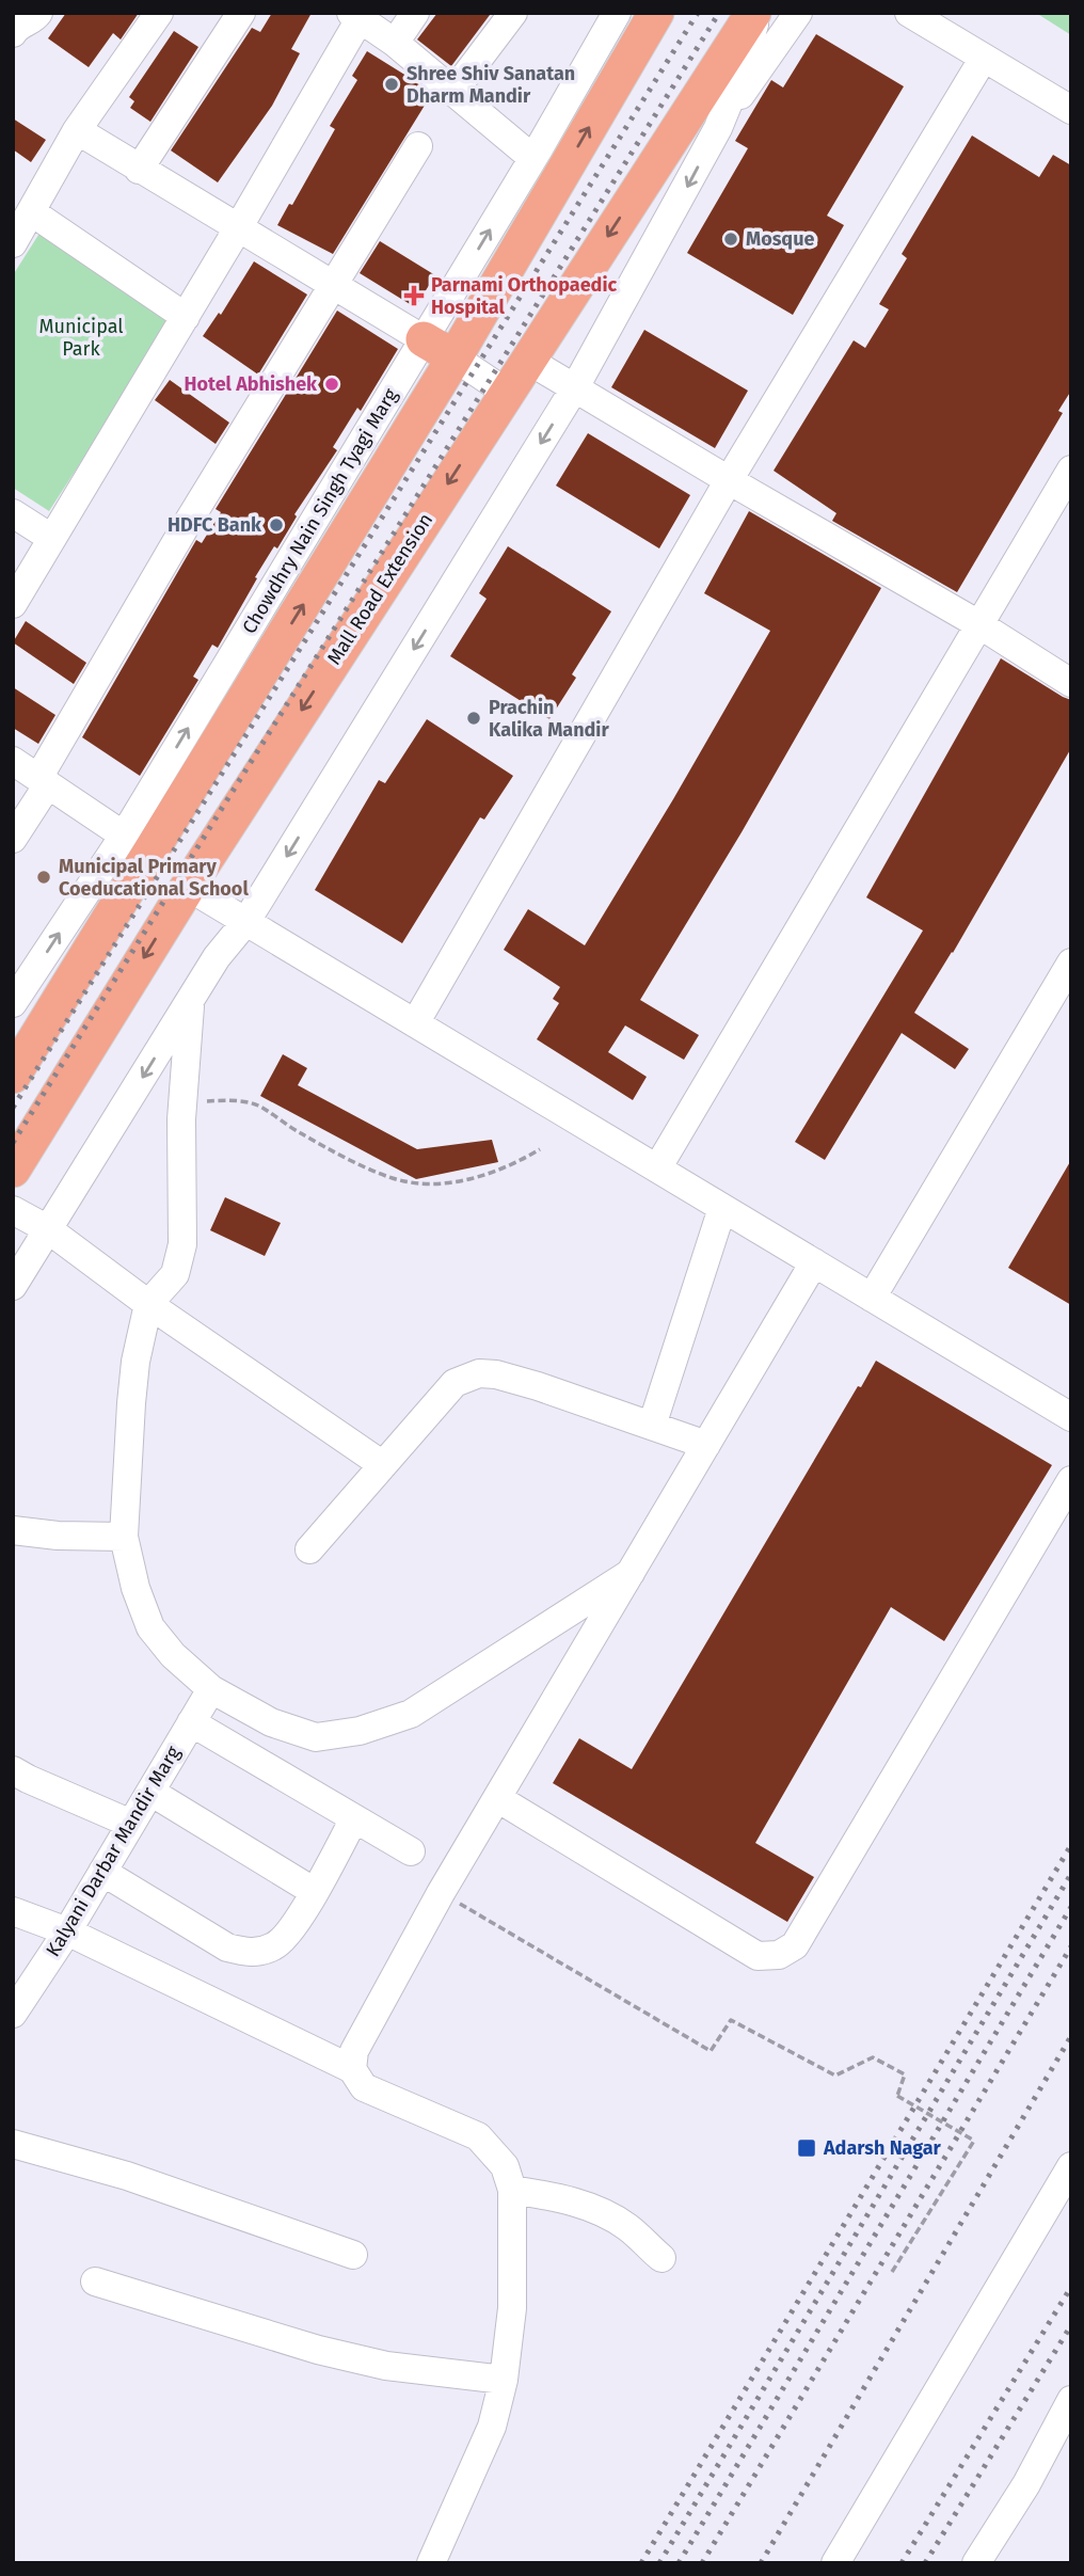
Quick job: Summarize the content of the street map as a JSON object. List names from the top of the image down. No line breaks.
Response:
{"streets":{"main road":["Mall Road Extension"],"street":["Chowdhry Nain Singh Tyagi Marg","Kalyani Darbar Mandir Marg"]},"parks":["Municipal Park"],"places":{"other":["Shree Shiv Sanatan Dharm Mandir","Mosque","Hotel Abhishek","HDFC Bank","Prachin Kalika Mandir","Municipal Primary Coeducational School"],"health":["Parnami Orthopaedic Hospital"],"transit":["Adarsh Nagar"]}}
